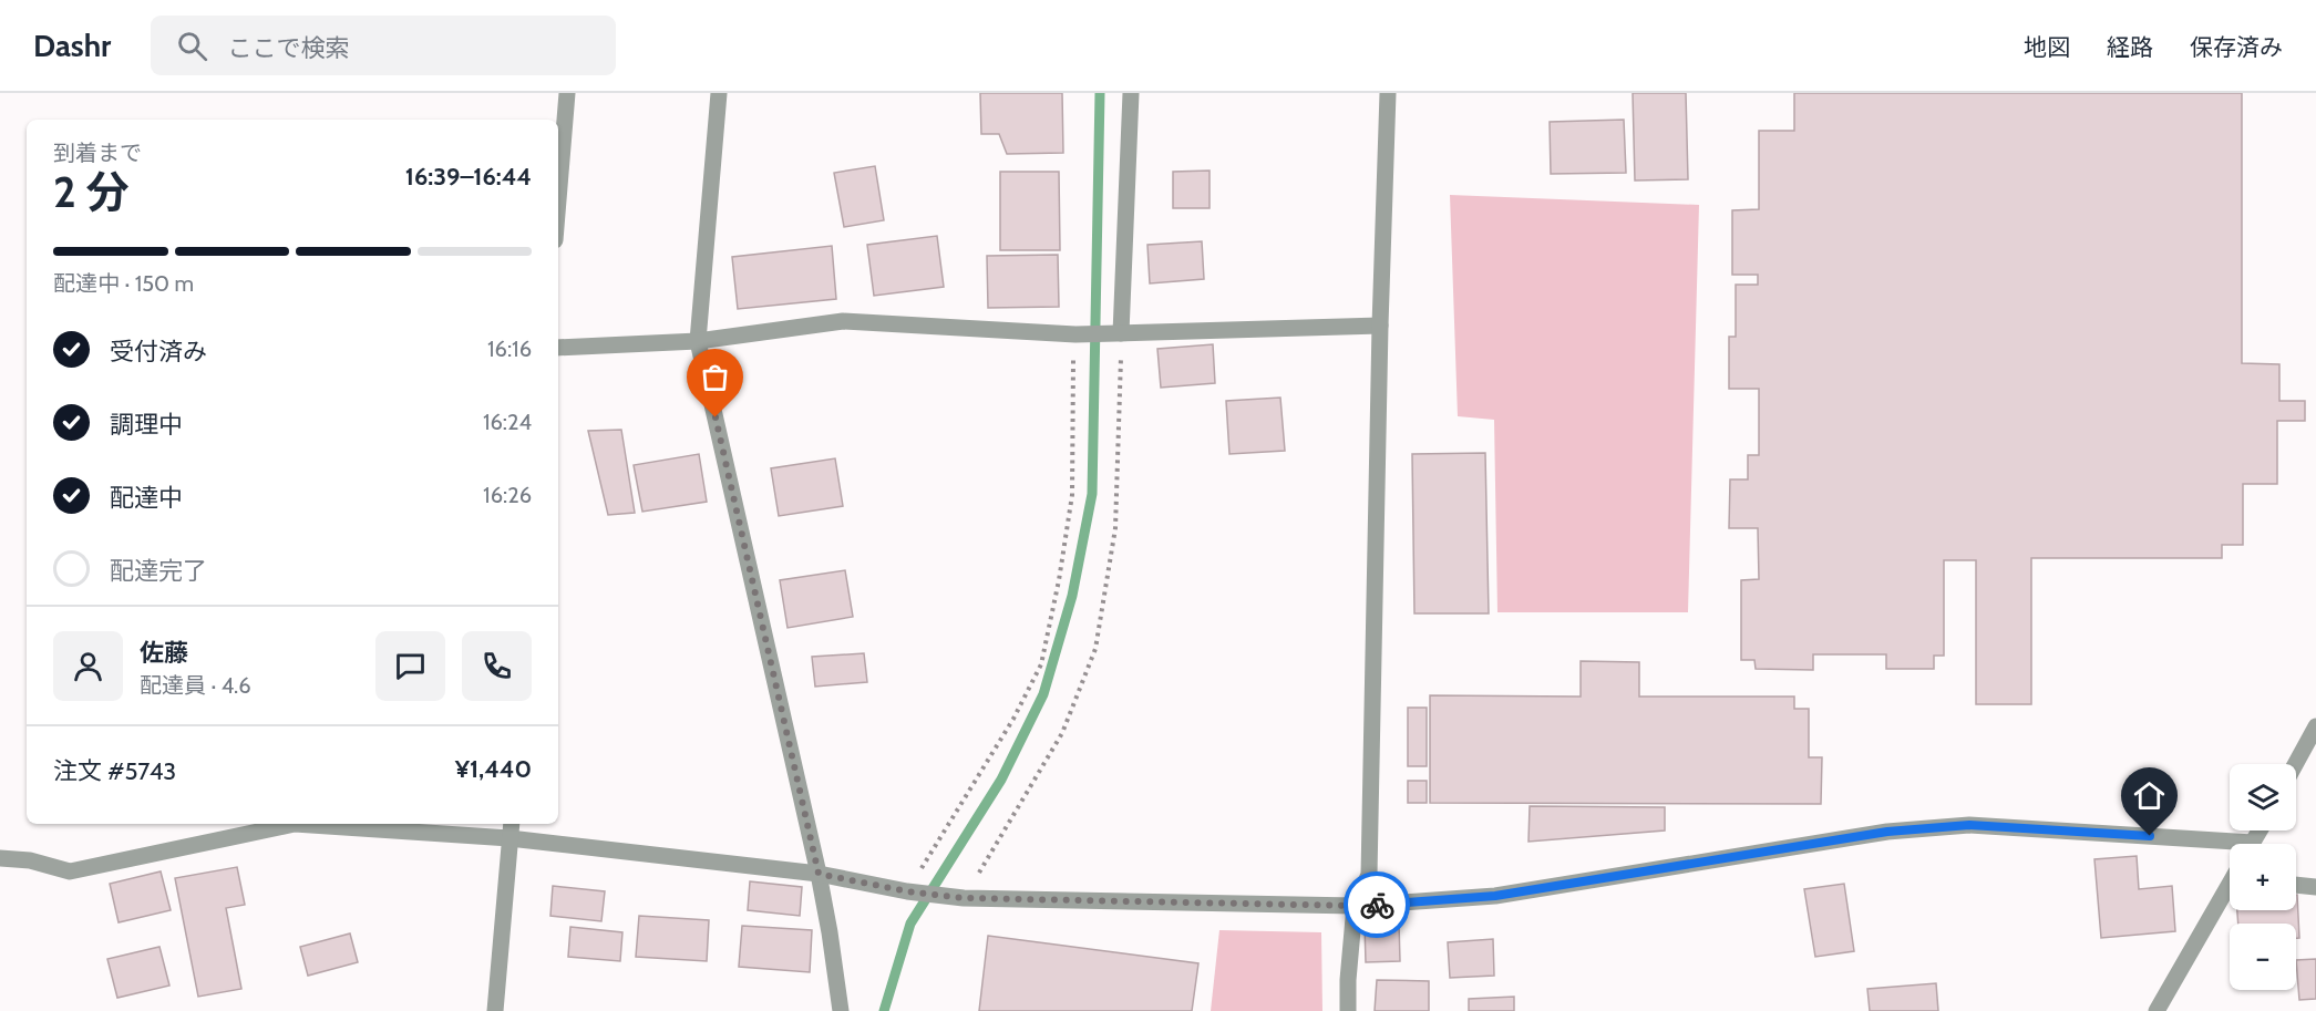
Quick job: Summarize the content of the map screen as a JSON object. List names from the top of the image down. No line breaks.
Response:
{"page":{"header":"Dashr","search":"ここで検索","nav":["地図","経路","保存済み"],"heading":["2 分","到着まで","16:39–16:44"],"panel":["佐藤","配達員 · 4.6","注文 #5743","¥1,440"],"bar":"配達中 · 150 m","list":[["受付済み","16:16"],["調理中","16:24"],["配達中","16:26"],"配達完了"],"map_buttons":["+","−"]}}
